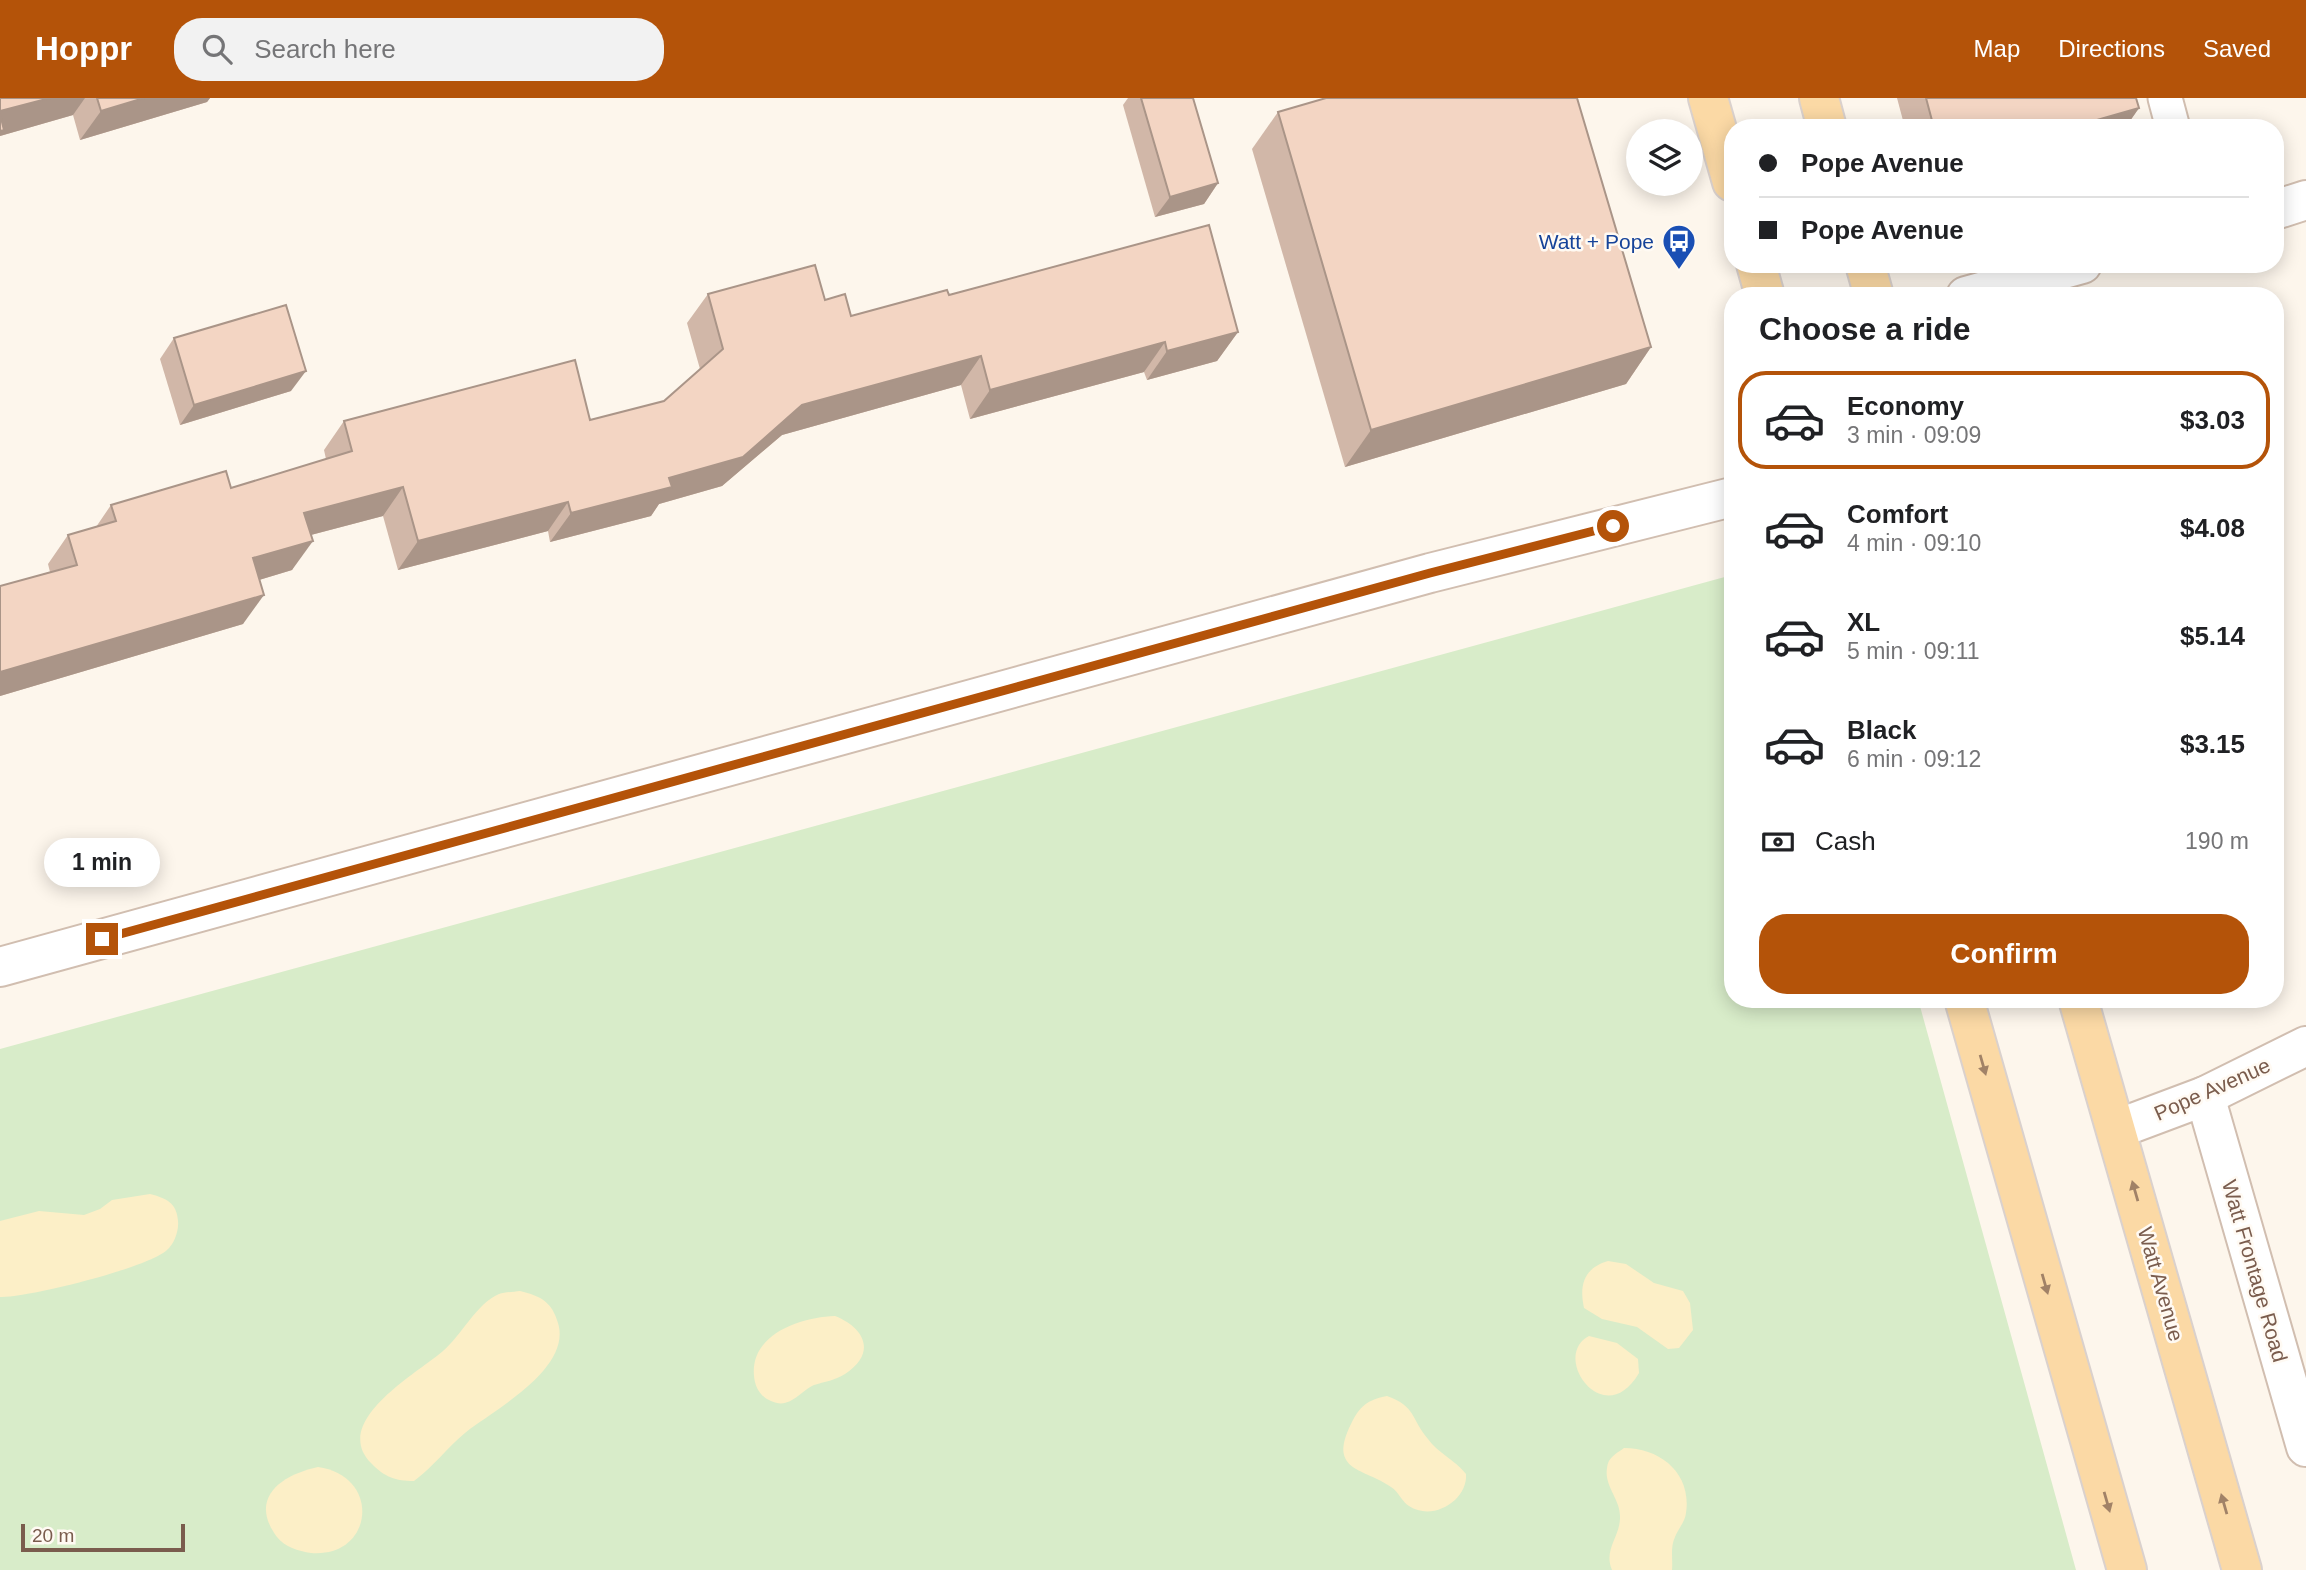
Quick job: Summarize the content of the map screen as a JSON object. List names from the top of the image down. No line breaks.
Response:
{"streets":{"main road":["Watt Avenue"],"street":["Pope Avenue","Watt Frontage Road"]},"crossings":[["Pope Avenue","Watt Frontage Road"],["Pope Avenue","Watt Avenue"]],"places":{"bus stop":["Watt + Pope"]},"scale_bar":"20 m","page":{"header":"Hoppr","search":"Search here","nav":["Map","Directions","Saved"],"banner":["Pope Avenue","Pope Avenue"],"heading":"Choose a ride","list":[{"name":"Economy","note":"3 min · 09:09","value":"$3.03"},{"name":"Comfort","note":"4 min · 09:10","value":"$4.08"},{"name":"XL","note":"5 min · 09:11","value":"$5.14"},{"name":"Black","note":"6 min · 09:12","value":"$3.15"}],"pay":["Cash","190 m"],"bubble":"1 min","buttons":"Confirm","scale":"20 m"}}
